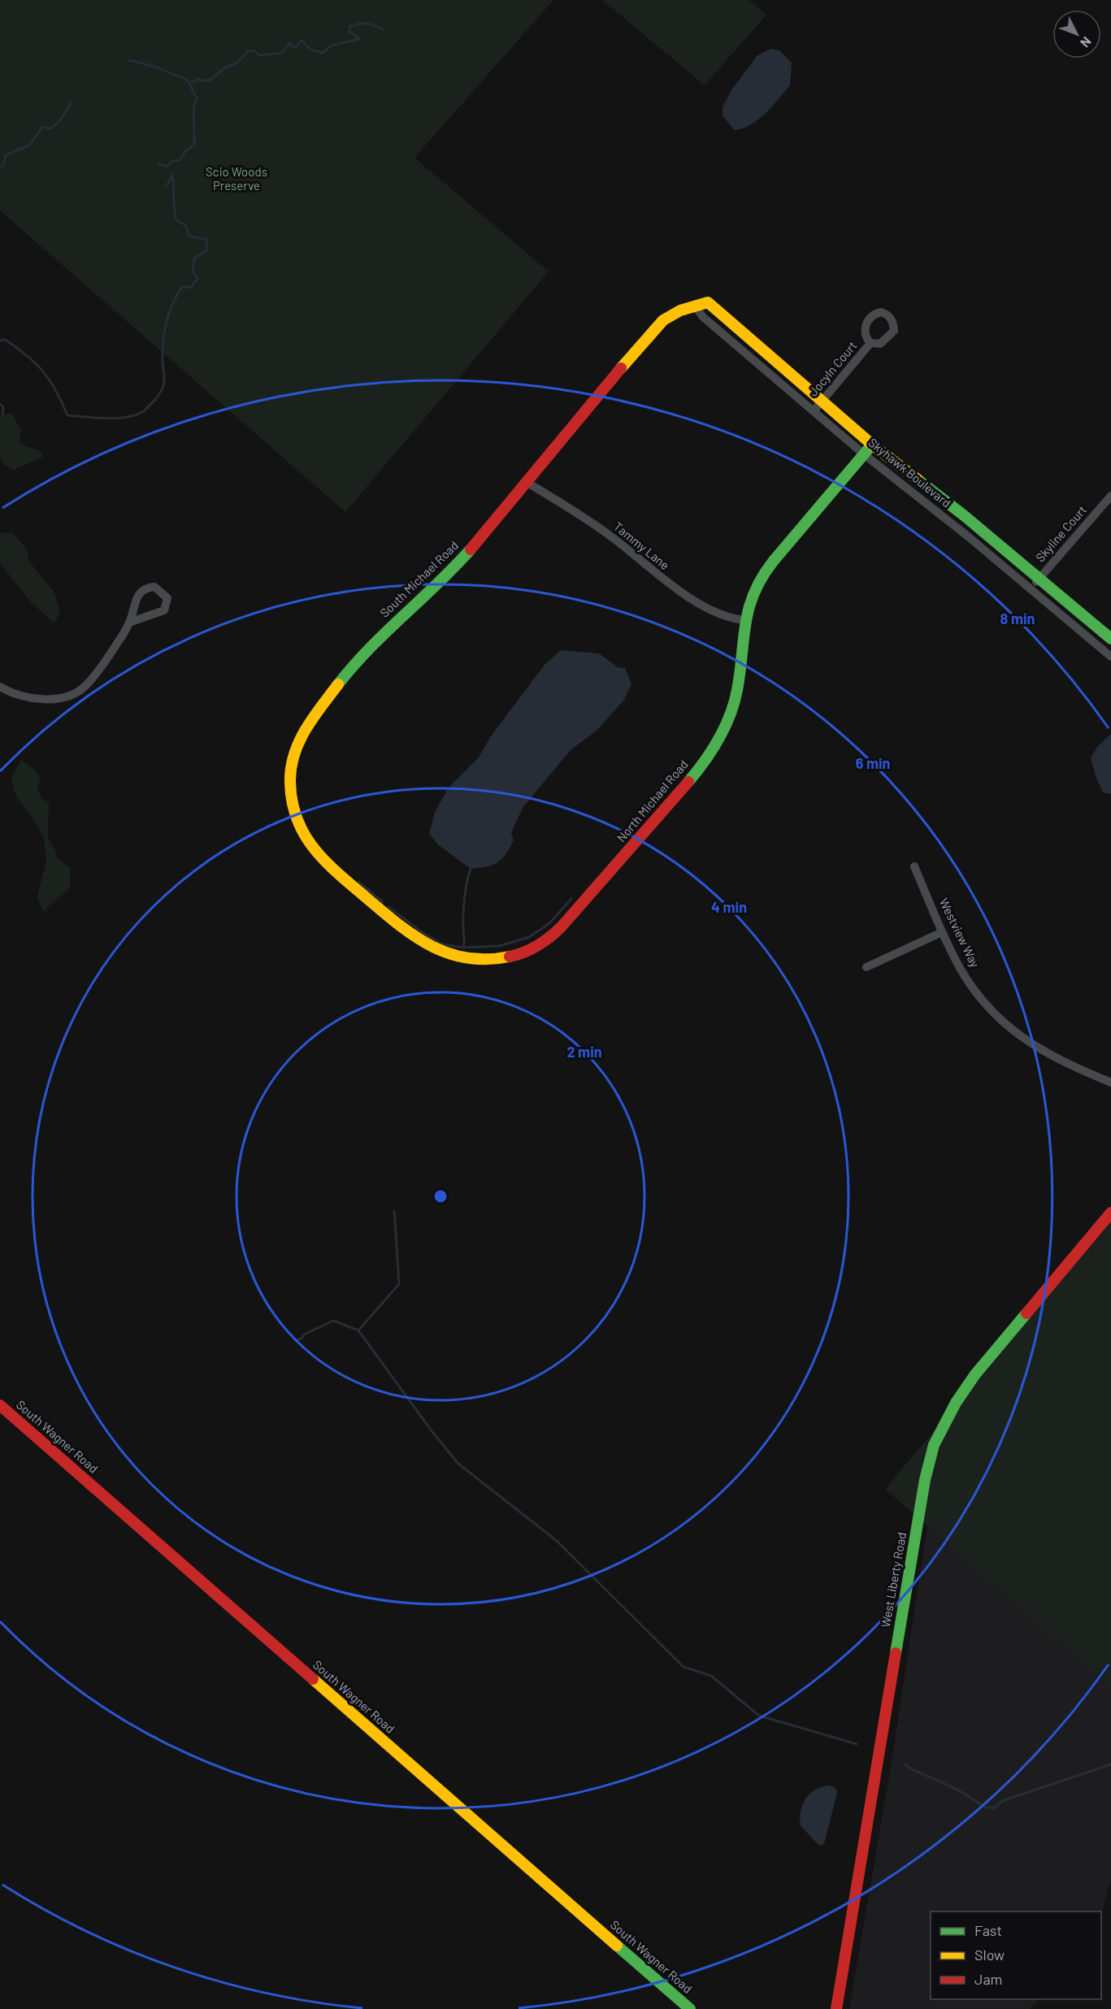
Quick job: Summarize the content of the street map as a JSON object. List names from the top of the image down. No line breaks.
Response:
{"streets":{"street":["Jocyln Court","Skyhawk Boulevard","Skyline Court","Tammy Lane","South Michael Road","North Michael Road","Westview Way","South Wagner Road","West Liberty Road"]},"crossings":[["Jocyln Court","Skyhawk Boulevard"],["Skyhawk Boulevard","Skyline Court"],["Skyhawk Boulevard","South Michael Road"],["Skyhawk Boulevard","North Michael Road"],["Tammy Lane","South Michael Road"],["Tammy Lane","North Michael Road"],["South Michael Road","North Michael Road"]],"parks":["Scio Woods Preserve"],"legend":["Fast","Slow","Jam"],"north":"bottom right","rings":["8 min","6 min","4 min","2 min"]}
